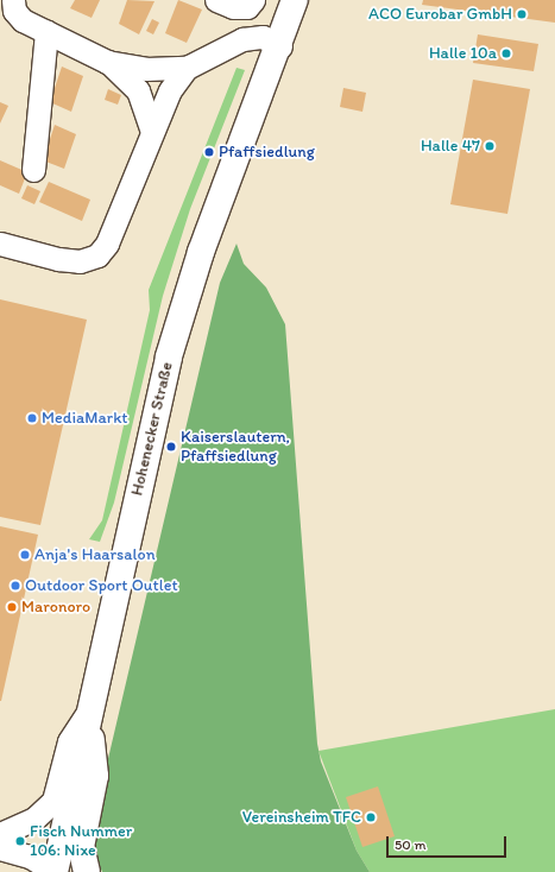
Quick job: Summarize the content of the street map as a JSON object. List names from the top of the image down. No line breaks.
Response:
{"streets":{"main road":["Hohenecker Straße"]},"places":["ACO Eurobar GmbH","Halle 10a","Halle 47","Pfaffsiedlung","MediaMarkt","Kaiserslautern, Pfaffsiedlung","Anja's Haarsalon","Outdoor Sport Outlet","Maronoro","Vereinsheim TFC","Fisch Nummer 106: Nixe"],"scale_bar":"50 m"}
